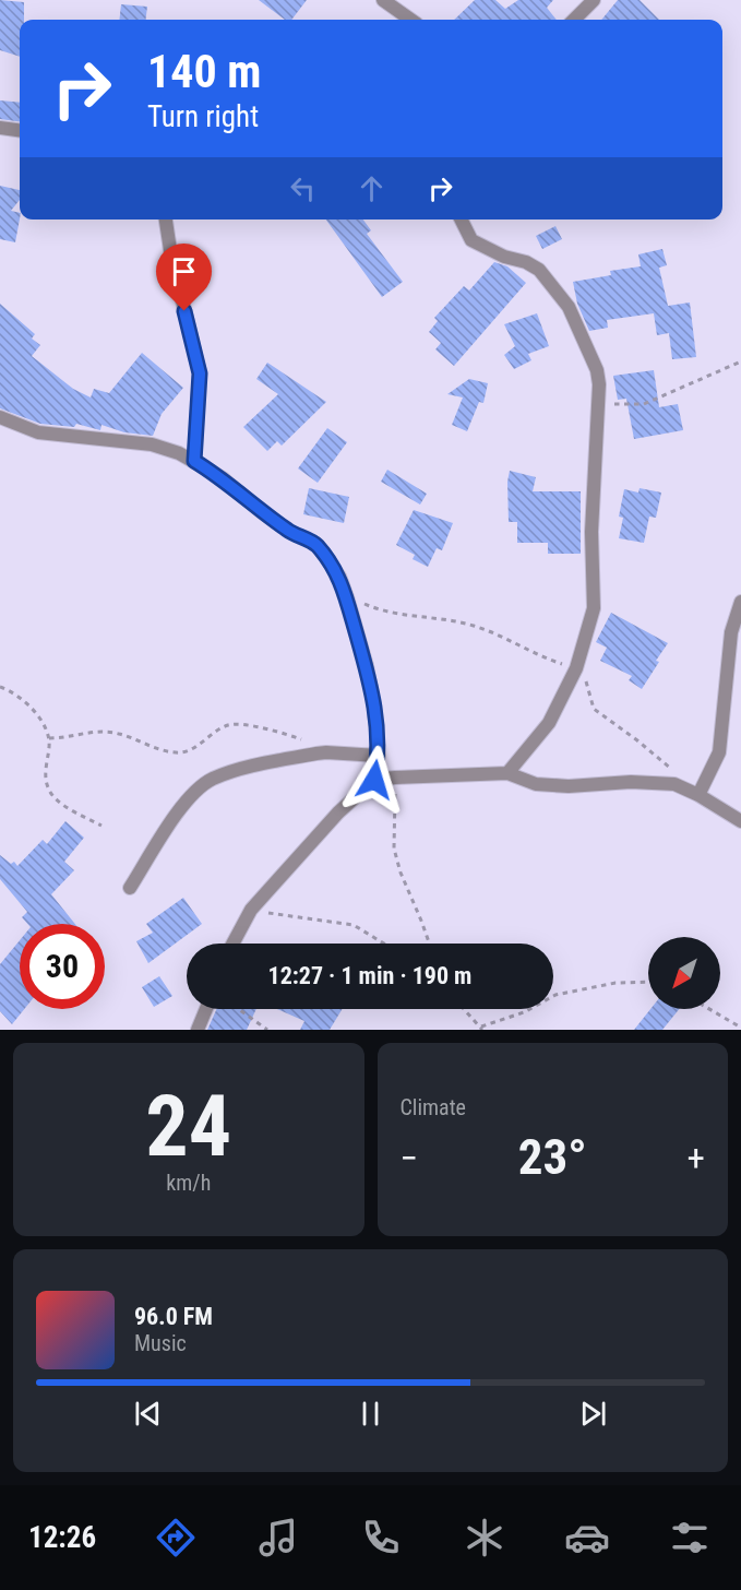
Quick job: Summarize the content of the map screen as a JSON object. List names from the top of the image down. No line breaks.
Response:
{"north":"bottom left","page":{"turn":["140 m","Turn right"],"limit":"30","trip":"12:27 · 1 min · 190 m","tile":[["24","km/h"],"Climate"],"heat":["−","23°","+"],"song":["96.0 FM","Music"],"tabs":"12:26"}}
